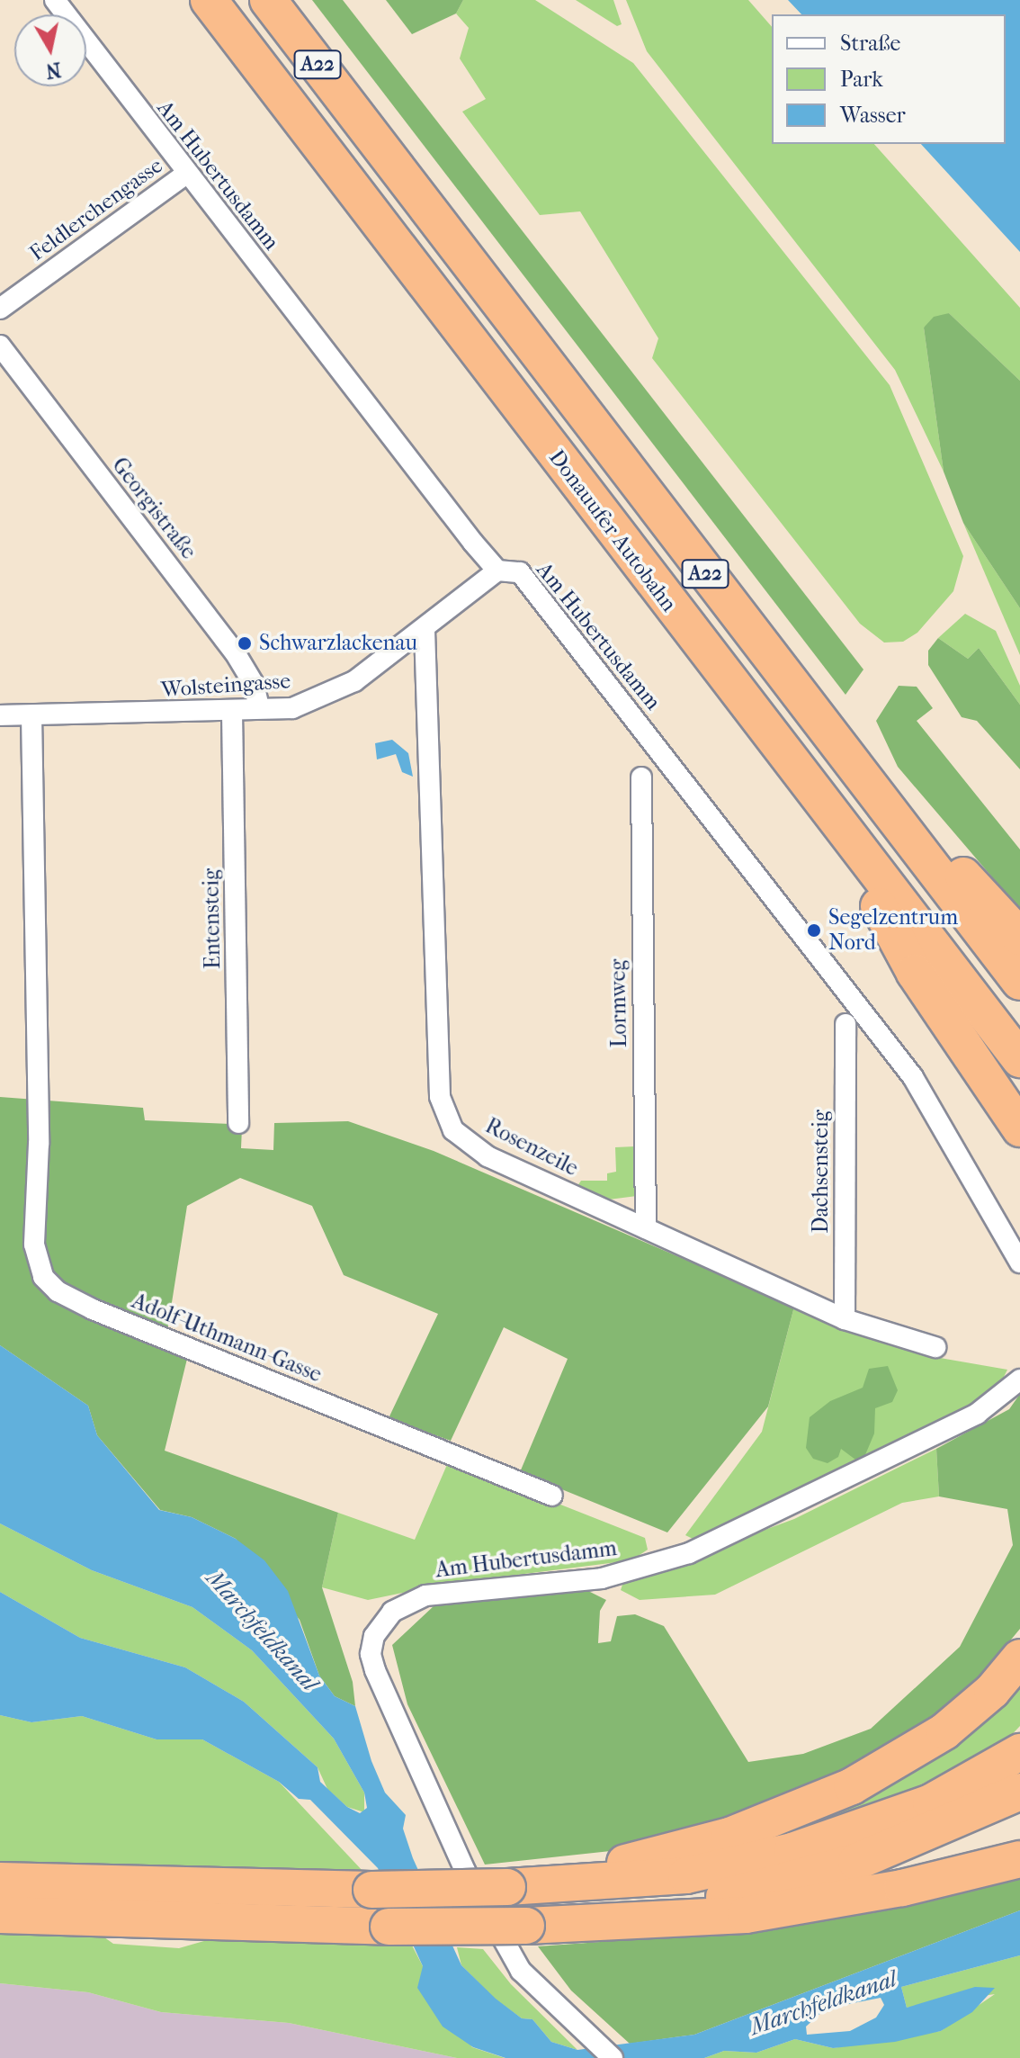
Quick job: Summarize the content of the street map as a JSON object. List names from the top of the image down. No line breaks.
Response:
{"streets":{"highway":["A22","Donauufer Autobahn"],"street":["Am Hubertusdamm","Feldlerchengasse","Georgistraße","Wolsteingasse","Entensteig","Lormweg","Rosenzeile","Dachsensteig","Adolf-Uthmann-Gasse"]},"crossings":[["Am Hubertusdamm","Feldlerchengasse"],["Am Hubertusdamm","Wolsteingasse"],["Georgistraße","Wolsteingasse"],["Wolsteingasse","Entensteig"],["Wolsteingasse","Rosenzeile"],["Wolsteingasse","Adolf-Uthmann-Gasse"],["Lormweg","Rosenzeile"],["Rosenzeile","Dachsensteig"]],"water":["Marchfeldkanal"],"places":["Schwarzlackenau","Segelzentrum Nord"],"legend":["Straße","Park","Wasser"],"north":"bottom"}
